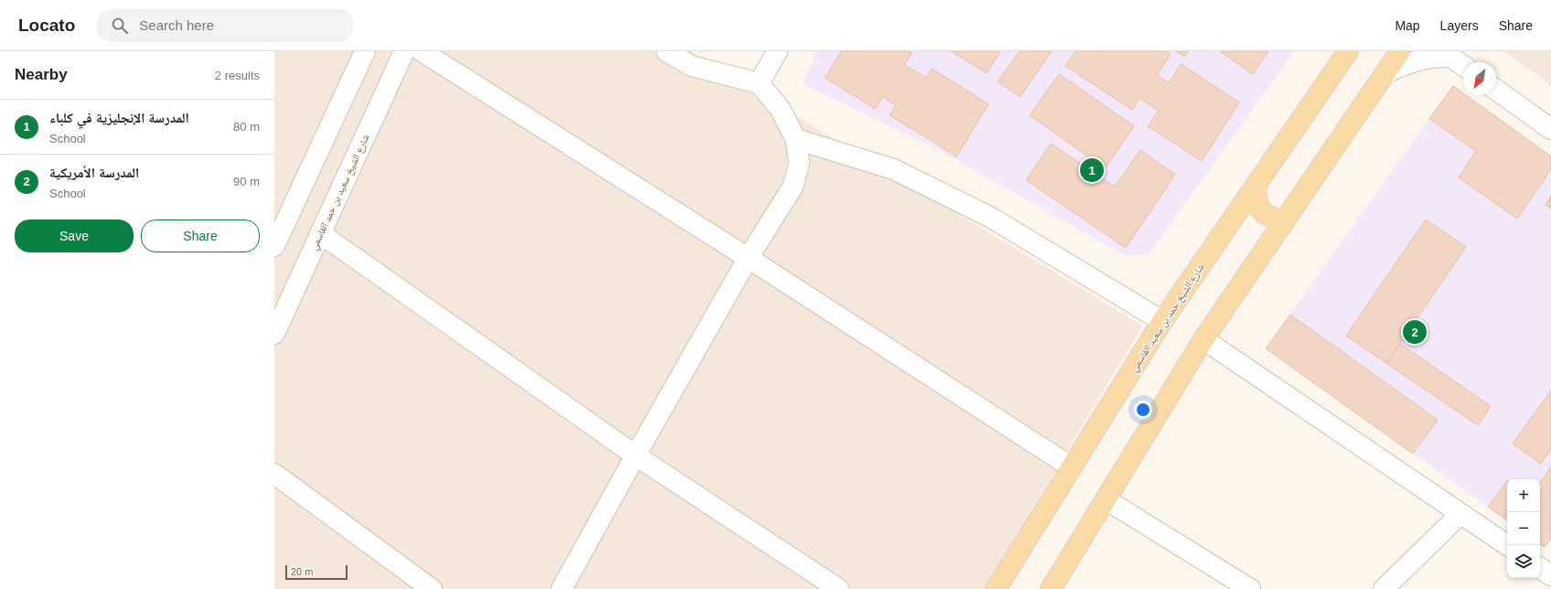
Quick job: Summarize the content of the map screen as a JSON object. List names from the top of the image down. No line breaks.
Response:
{"streets":{"main road":["شارع الشيخ حمد بن سعيد القاسمي"],"street":["شارع الشيخ سعيد بن حمد القاسمي"]},"scale_bar":"20 m","north":"bottom left","page":{"header":"Locato","search":"Search here","nav":["Map","Layers","Share"],"heading":["Nearby","2 results"],"list":[{"mark":"1","name":"المدرسة الإنجليزية في كلباء","note":"School","value":"80 m"},{"mark":"2","name":"المدرسة الأمريكية","note":"School","value":"90 m"}],"pins":["1","2"],"buttons":["Save","Share"],"map_buttons":["+","−"],"scale":"20 m"}}
